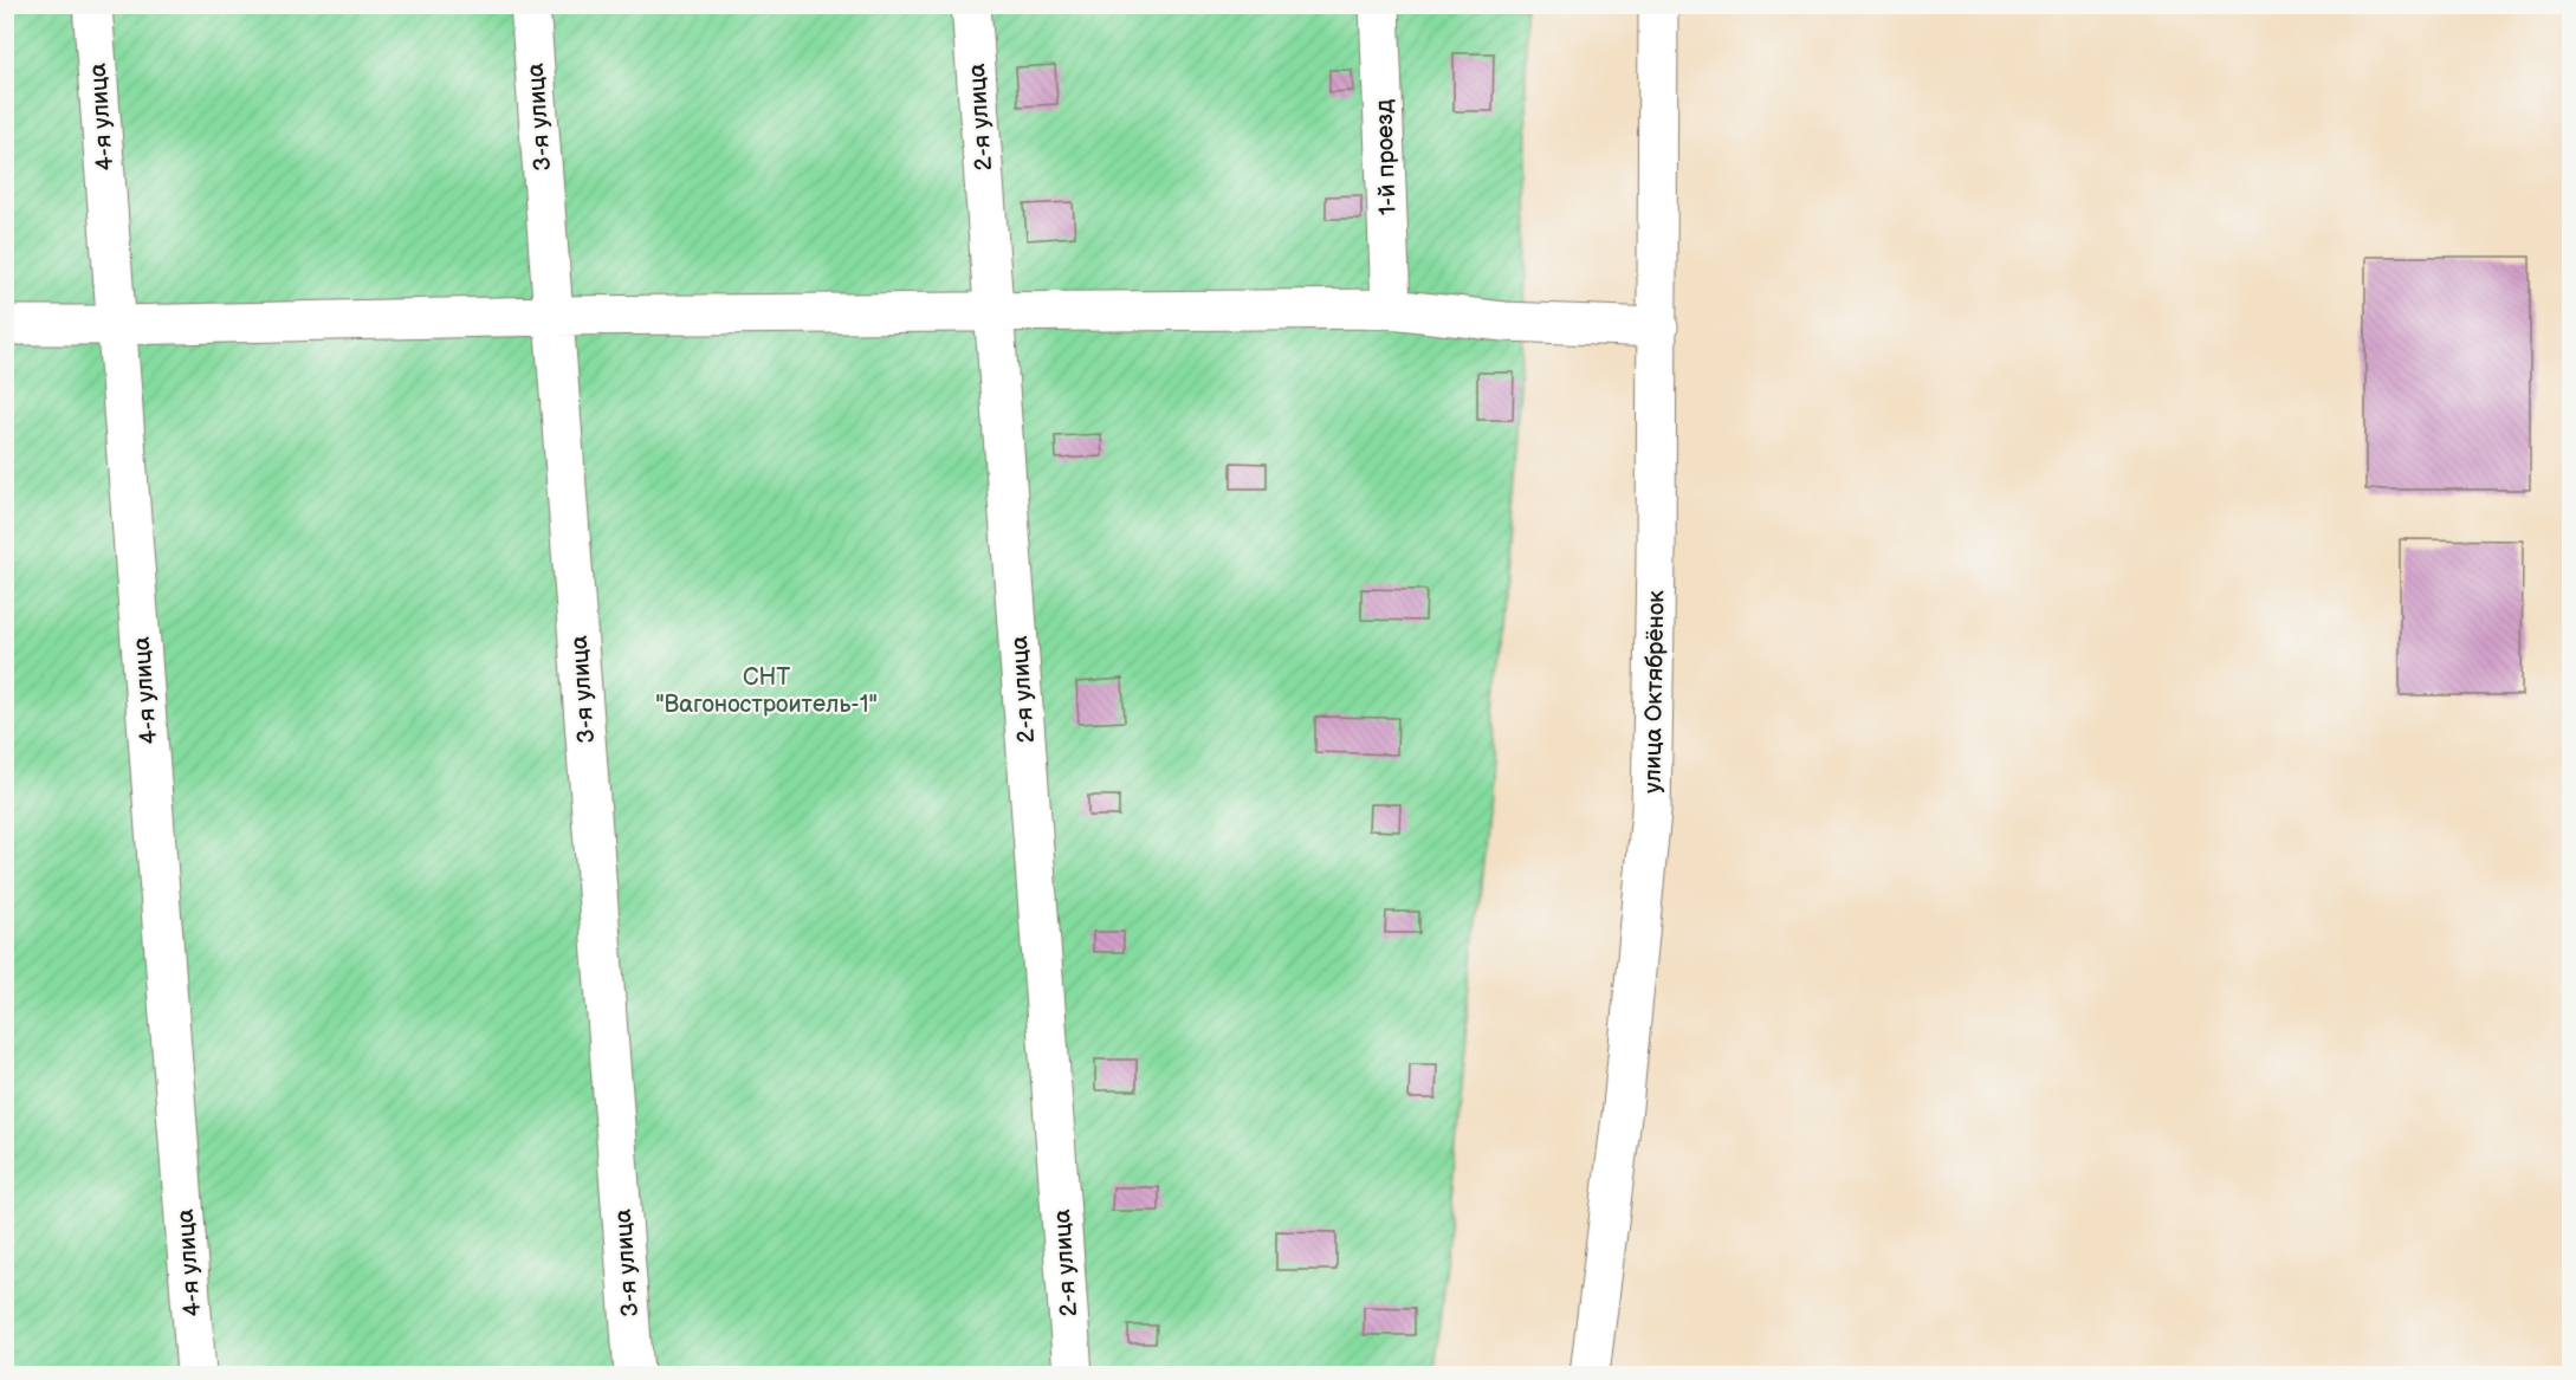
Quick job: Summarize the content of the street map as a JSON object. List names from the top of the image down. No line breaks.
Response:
{"streets":{"street":["4-я улица","3-я улица","2-я улица","1-й проезд","улица Октябрёнок"]},"parks":["СНТ \"Вагоностроитель-1\""]}
